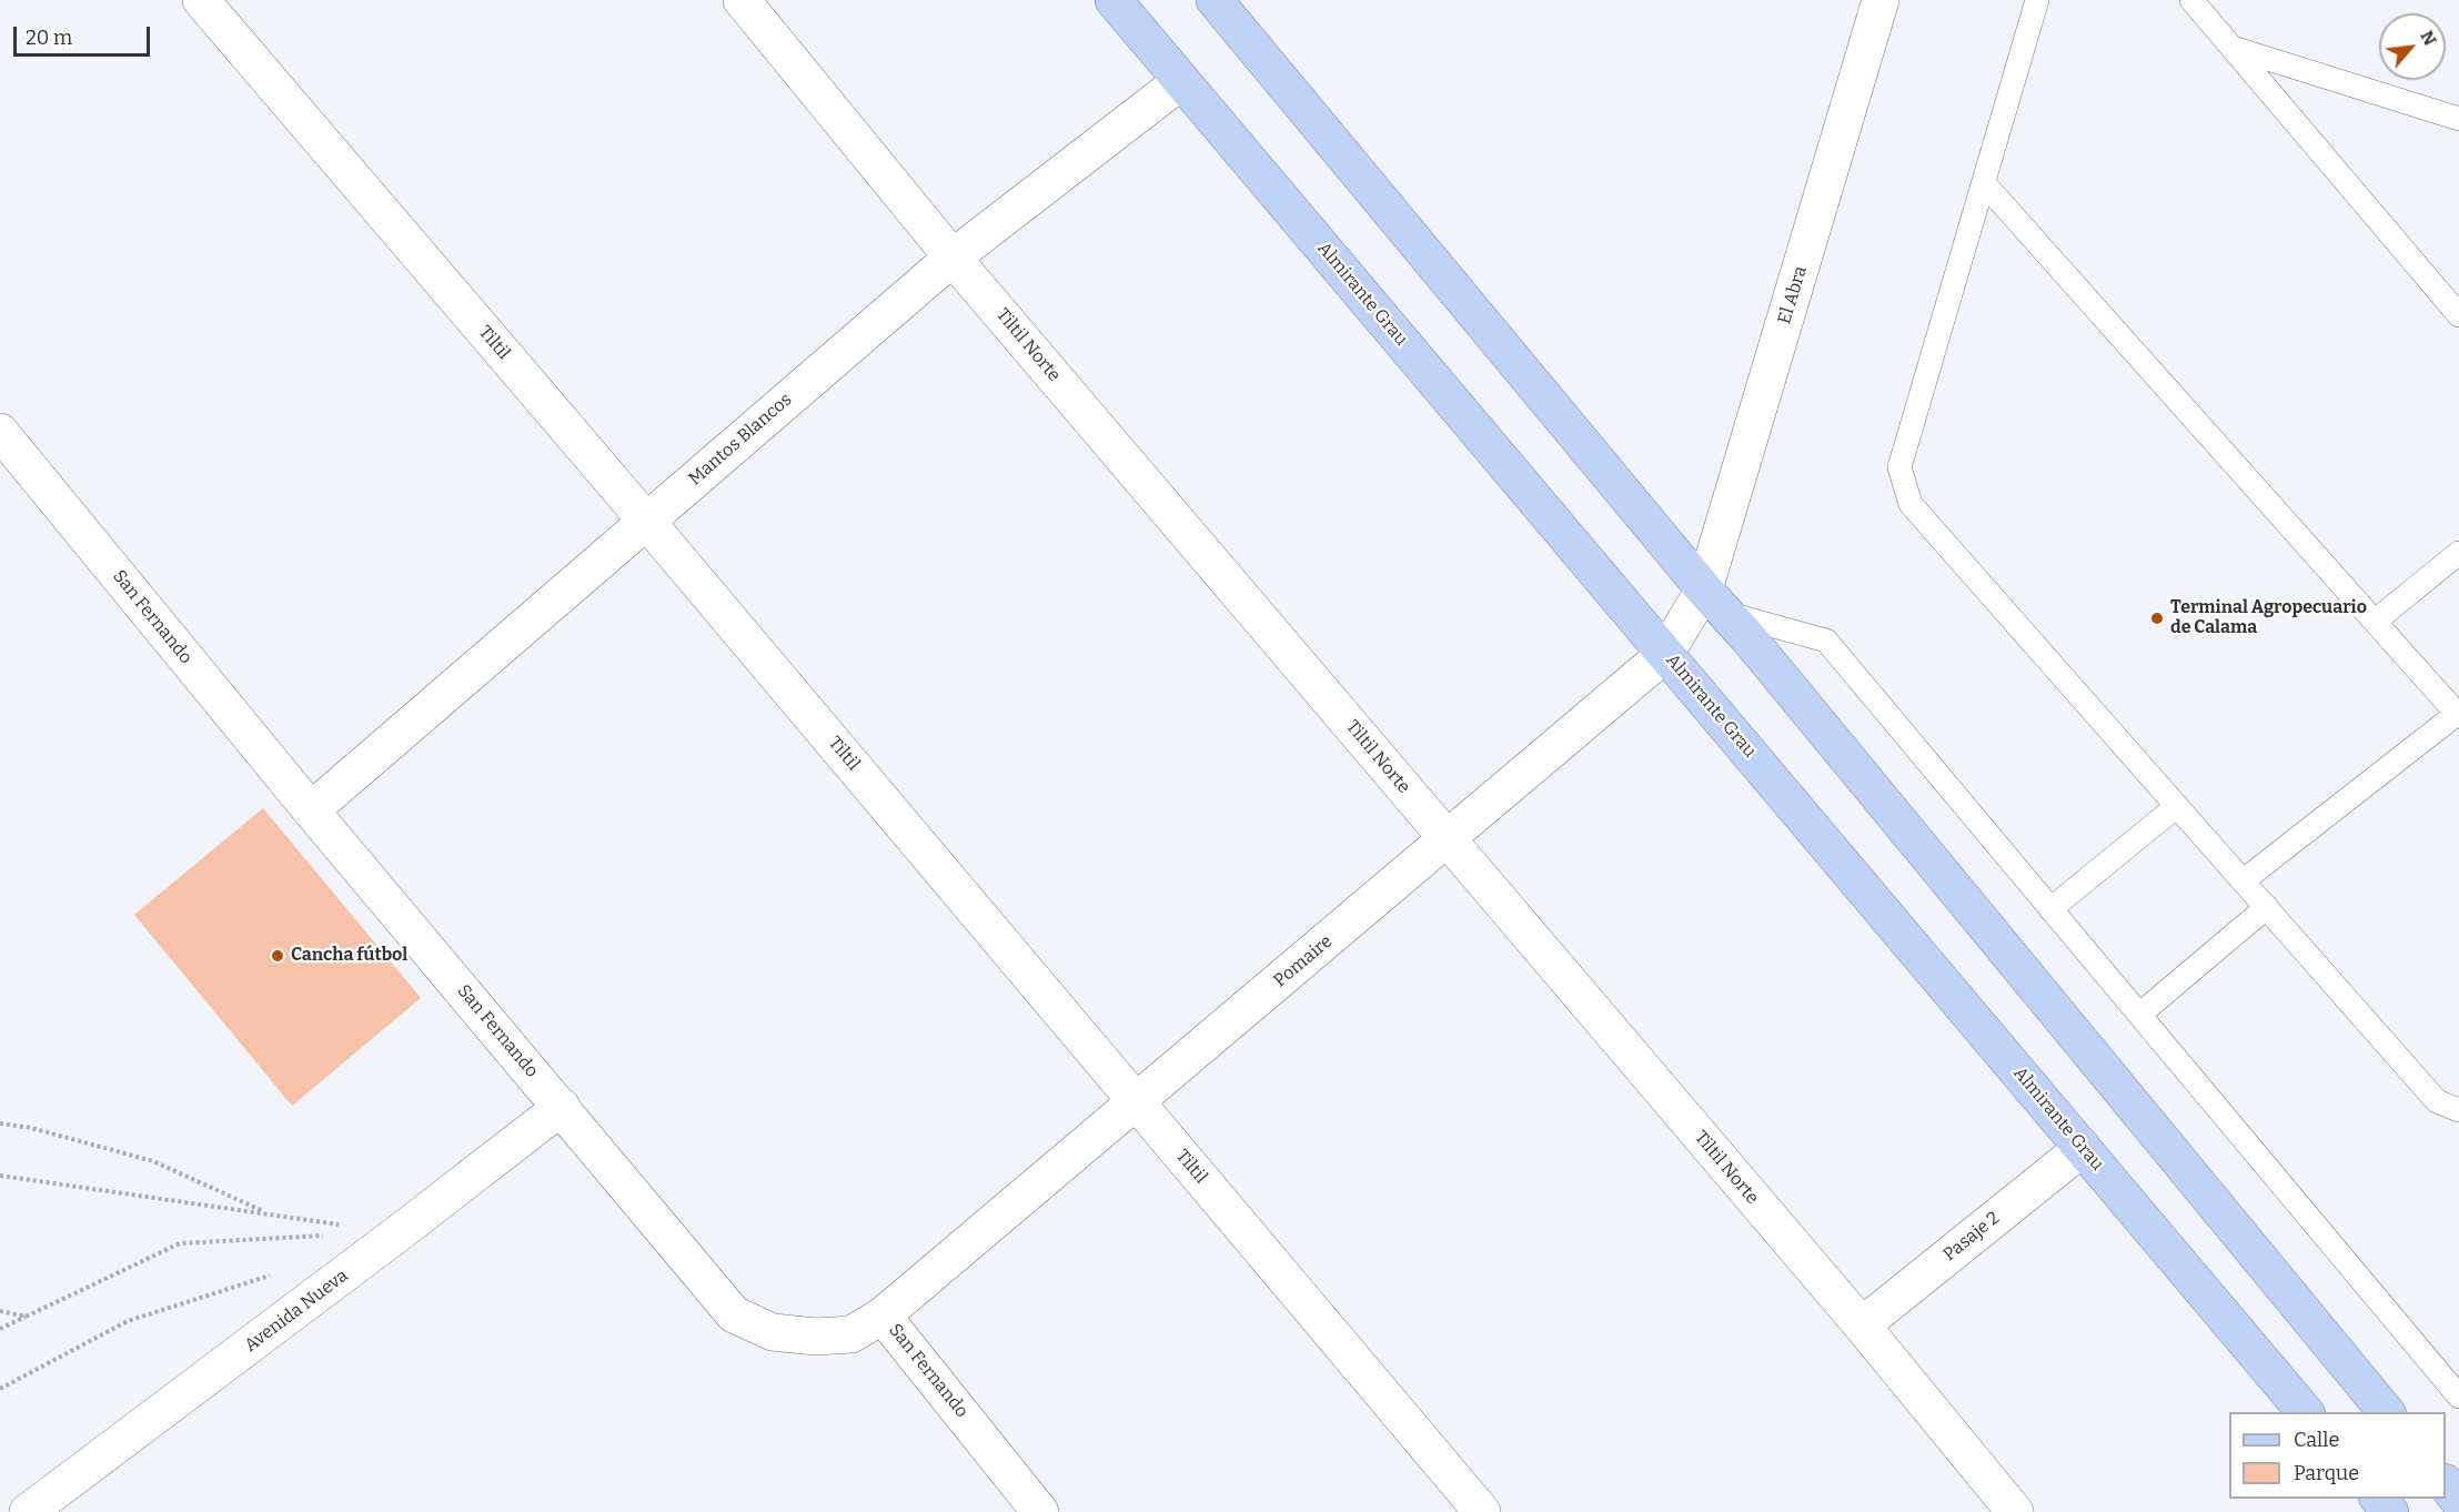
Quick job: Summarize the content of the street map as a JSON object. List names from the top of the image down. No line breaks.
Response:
{"streets":{"main road":["Almirante Grau"],"street":["El Abra","Tiltil","Tiltil Norte","Mantos Blancos","San Fernando","Pomaire","Pasaje 2","Avenida Nueva"]},"crossings":[["Almirante Grau","Mantos Blancos"],["Almirante Grau","Pomaire"],["Almirante Grau","Pasaje 2"],["El Abra","Pomaire"],["Tiltil","Mantos Blancos"],["Tiltil","Pomaire"],["Tiltil Norte","Mantos Blancos"],["Tiltil Norte","Pomaire"],["Tiltil Norte","Pasaje 2"],["Mantos Blancos","San Fernando"],["San Fernando","Pomaire"],["San Fernando","Avenida Nueva"]],"places":["Terminal Agropecuario de Calama","Cancha fútbol"],"legend":["Calle","Parque"],"scale_bar":"20 m","north":"top right"}
